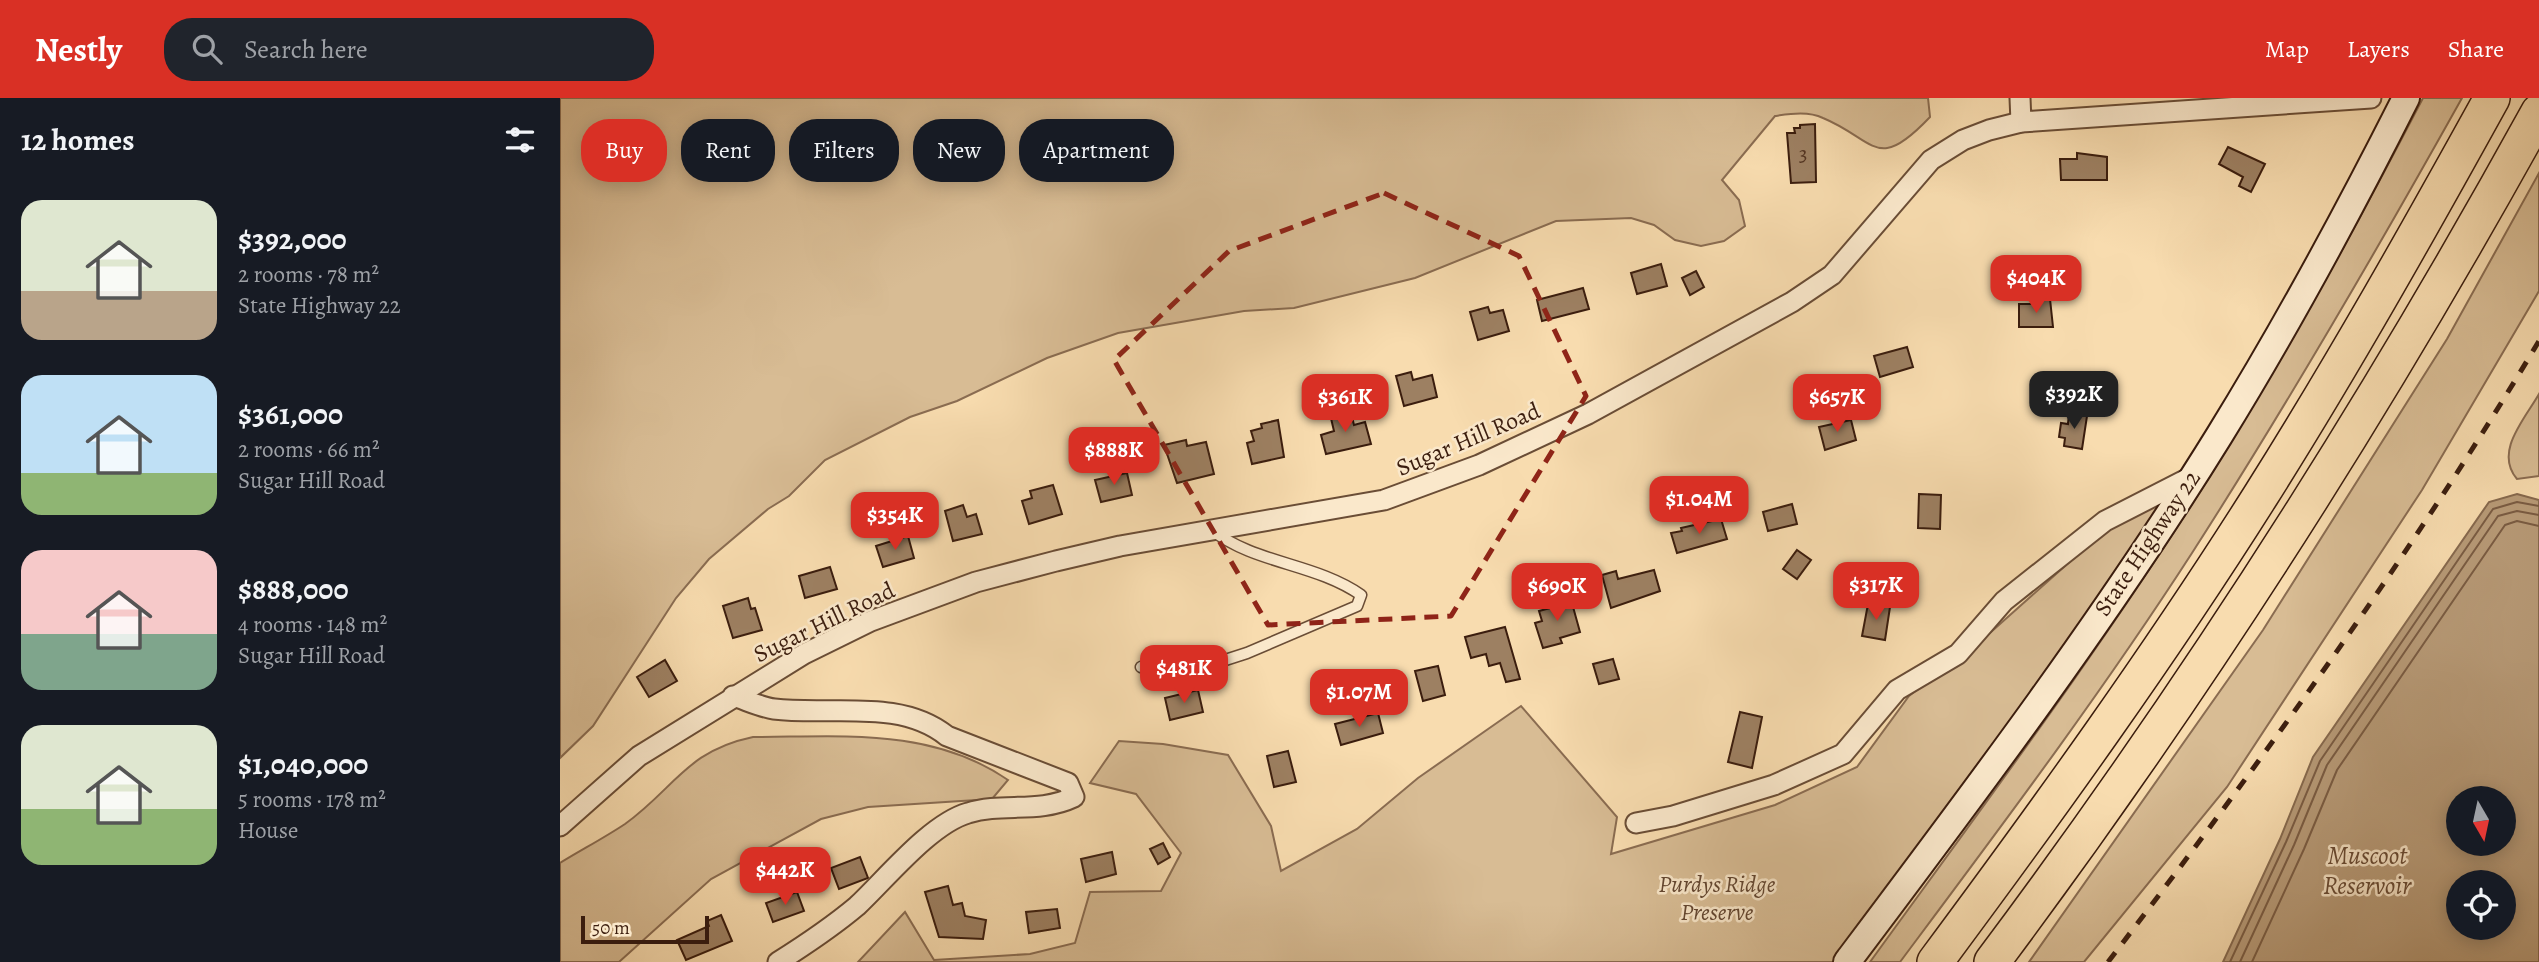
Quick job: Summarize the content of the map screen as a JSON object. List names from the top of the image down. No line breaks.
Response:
{"streets":{"main road":["State Highway 22"],"street":["Sugar Hill Road"]},"water":["Muscoot Reservoir"],"parks":["Purdys Ridge Preserve"],"house_numbers":["3"],"scale_bar":"50 m","north":"bottom","page":{"header":"Nestly","search":"Search here","nav":["Map","Layers","Share"],"heading":"12 homes","chip":["Buy","Rent","Filters","New","Apartment"],"list":[{"name":"$392,000","note":"2 rooms · 78 m² · State Highway 22"},{"name":"$361,000","note":"2 rooms · 66 m² · Sugar Hill Road"},{"name":"$888,000","note":"4 rooms · 148 m² · Sugar Hill Road"},{"name":"$1,040,000","note":"5 rooms · 178 m² · House"}],"price":["$404K","$392K","$361K","$657K","$888K","$1.04M","$354K","$317K","$690K","$481K","$1.07M","$442K"],"scale":"50 m"}}
